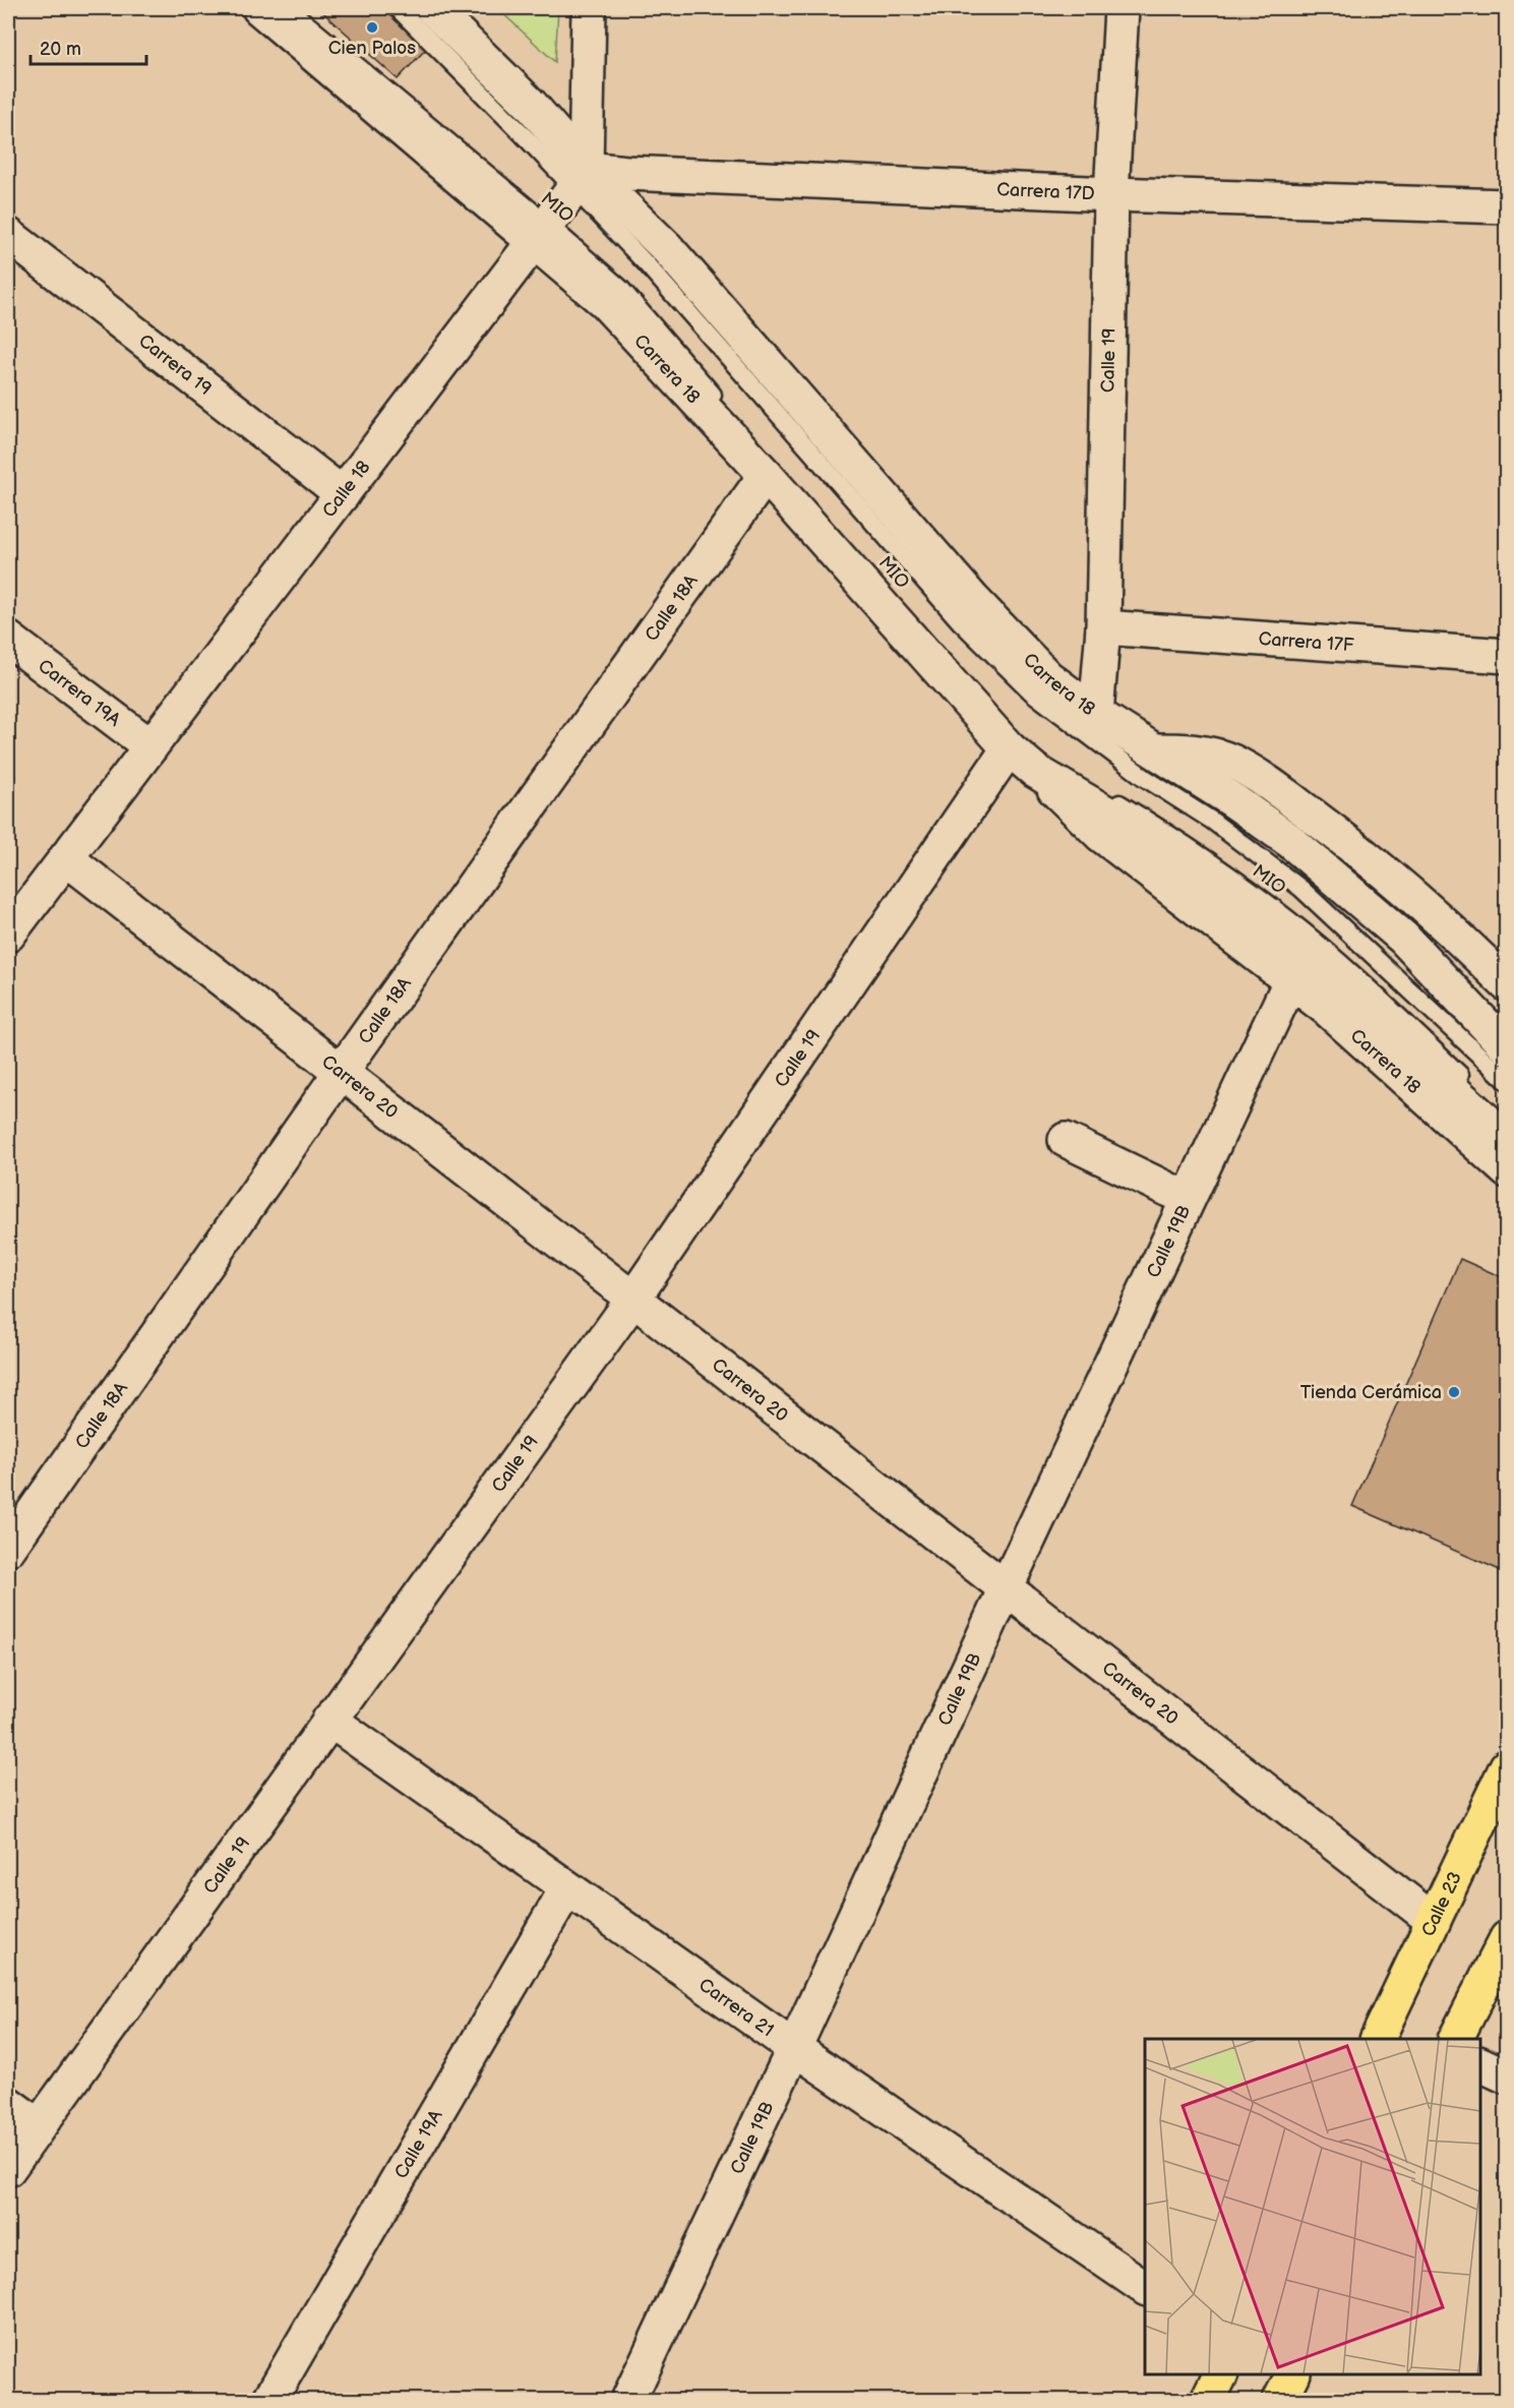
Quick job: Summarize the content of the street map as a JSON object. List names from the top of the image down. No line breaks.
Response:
{"streets":{"main road":["Calle 23"],"street":["Carrera 17D","Calle 19","Carrera 19","Carrera 18","Calle 18","Calle 18A","Carrera 17F","Carrera 19A","Carrera 20","Calle 19B","Carrera 21","Calle 19A"],"lane":["MIO"]},"crossings":[["Carrera 17D","MIO"],["Carrera 17D","Calle 19"],["Carrera 17D","Carrera 18"],["Carrera 17D","Calle 18"],["MIO","Carrera 18"],["MIO","Calle 18"],["Calle 19","Carrera 18"],["Calle 19","Carrera 17F"],["Calle 19","Carrera 20"],["Calle 19","Carrera 21"],["Carrera 19","Calle 18"],["Carrera 18","Calle 18"],["Carrera 18","Calle 18A"],["Carrera 18","Calle 19B"],["Calle 18","Carrera 19A"],["Calle 18","Carrera 20"],["Calle 18A","Carrera 20"],["Carrera 20","Calle 19B"],["Carrera 20","Calle 23"],["Calle 19B","Carrera 21"],["Carrera 21","Calle 19A"]],"places":["Cien Palos","Tienda Cerámica"],"scale_bar":"20 m"}
